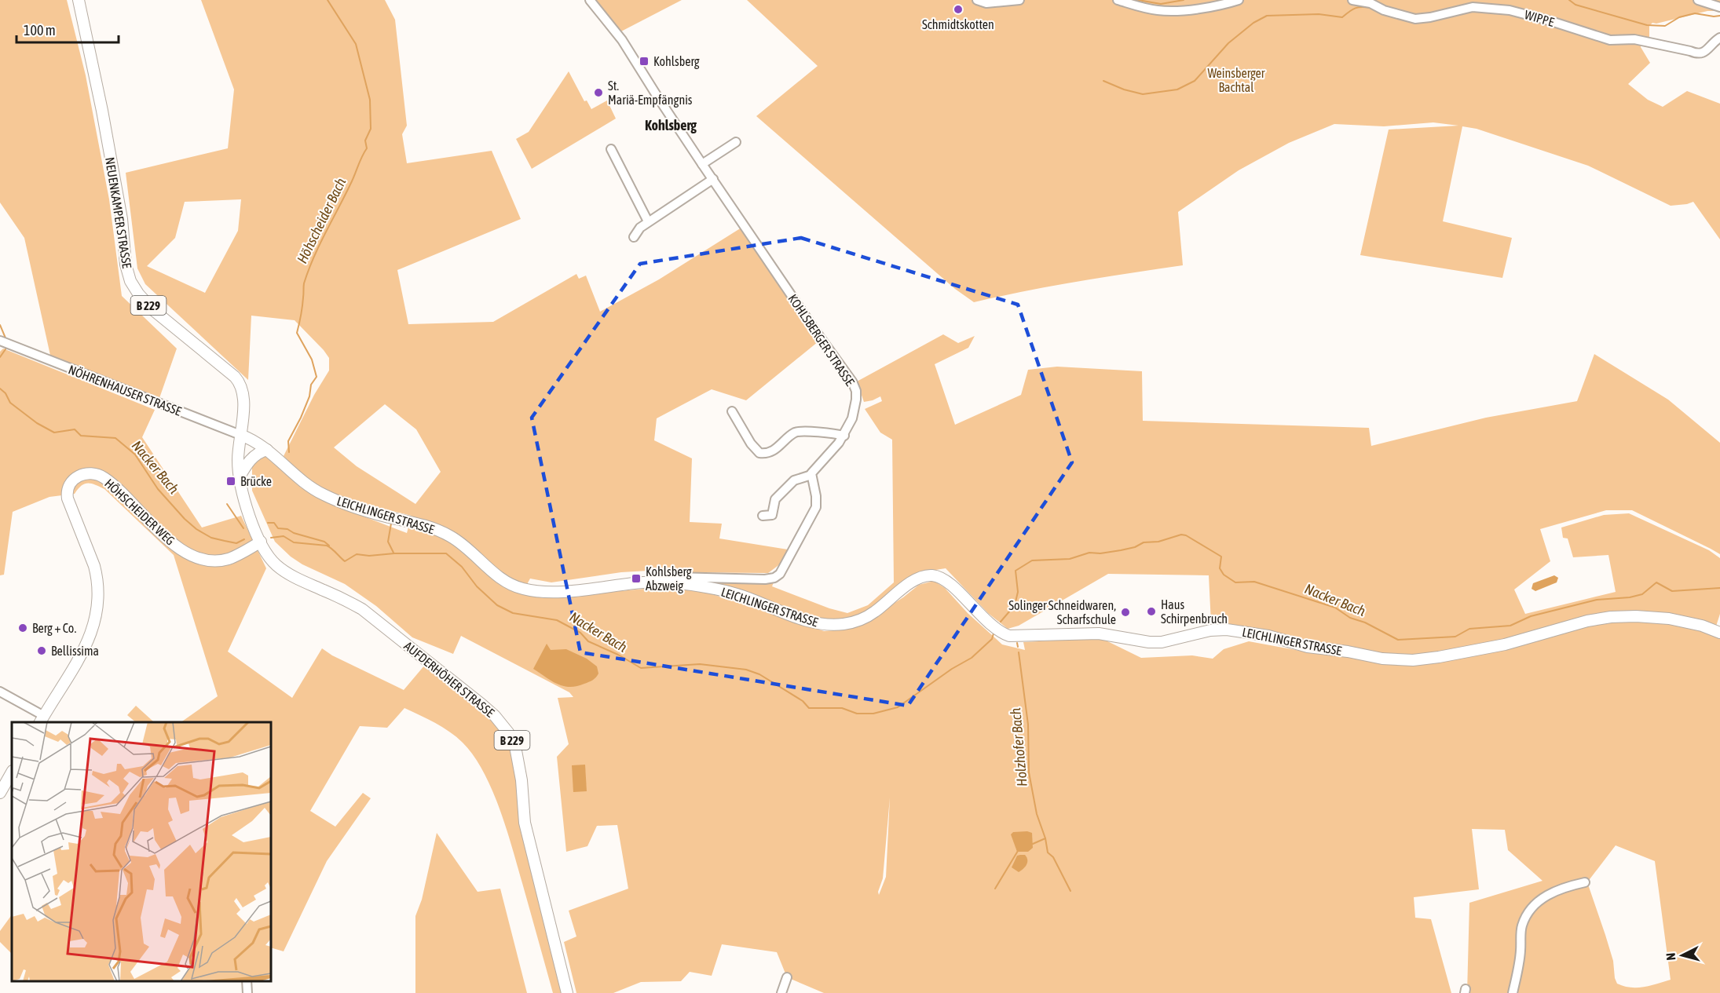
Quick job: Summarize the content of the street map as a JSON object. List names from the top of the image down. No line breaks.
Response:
{"streets":{"main road":["NEUENKAMPER STRASSE","B 229","HÖHSCHEIDER WEG","LEICHLINGER STRASSE","AUFDERHÖHER STRASSE"],"street":["WIPPE","KOHLSBERGER STRASSE","NÖHRENHAUSER STRASSE"]},"crossings":[["NEUENKAMPER STRASSE","NÖHRENHAUSER STRASSE"],["NEUENKAMPER STRASSE","LEICHLINGER STRASSE"],["NEUENKAMPER STRASSE","AUFDERHÖHER STRASSE"],["NÖHRENHAUSER STRASSE","LEICHLINGER STRASSE"],["NÖHRENHAUSER STRASSE","AUFDERHÖHER STRASSE"],["HÖHSCHEIDER WEG","AUFDERHÖHER STRASSE"],["LEICHLINGER STRASSE","AUFDERHÖHER STRASSE"]],"districts":["Kohlsberg"],"water":["Höhscheider Bach","Nacker Bach","Holzhofer Bach"],"parks":["Weinsberger Bachtal"],"places":{"other":["Schmidtskotten","St. Mariä-Empfängnis","Haus Schirpenbruch","Solinger Schneidwaren, Scharfschule","Berg + Co.","Bellissima"],"transit":["Kohlsberg","Brücke","Kohlsberg Abzweig"]},"scale_bar":"100 m","north":"left"}
